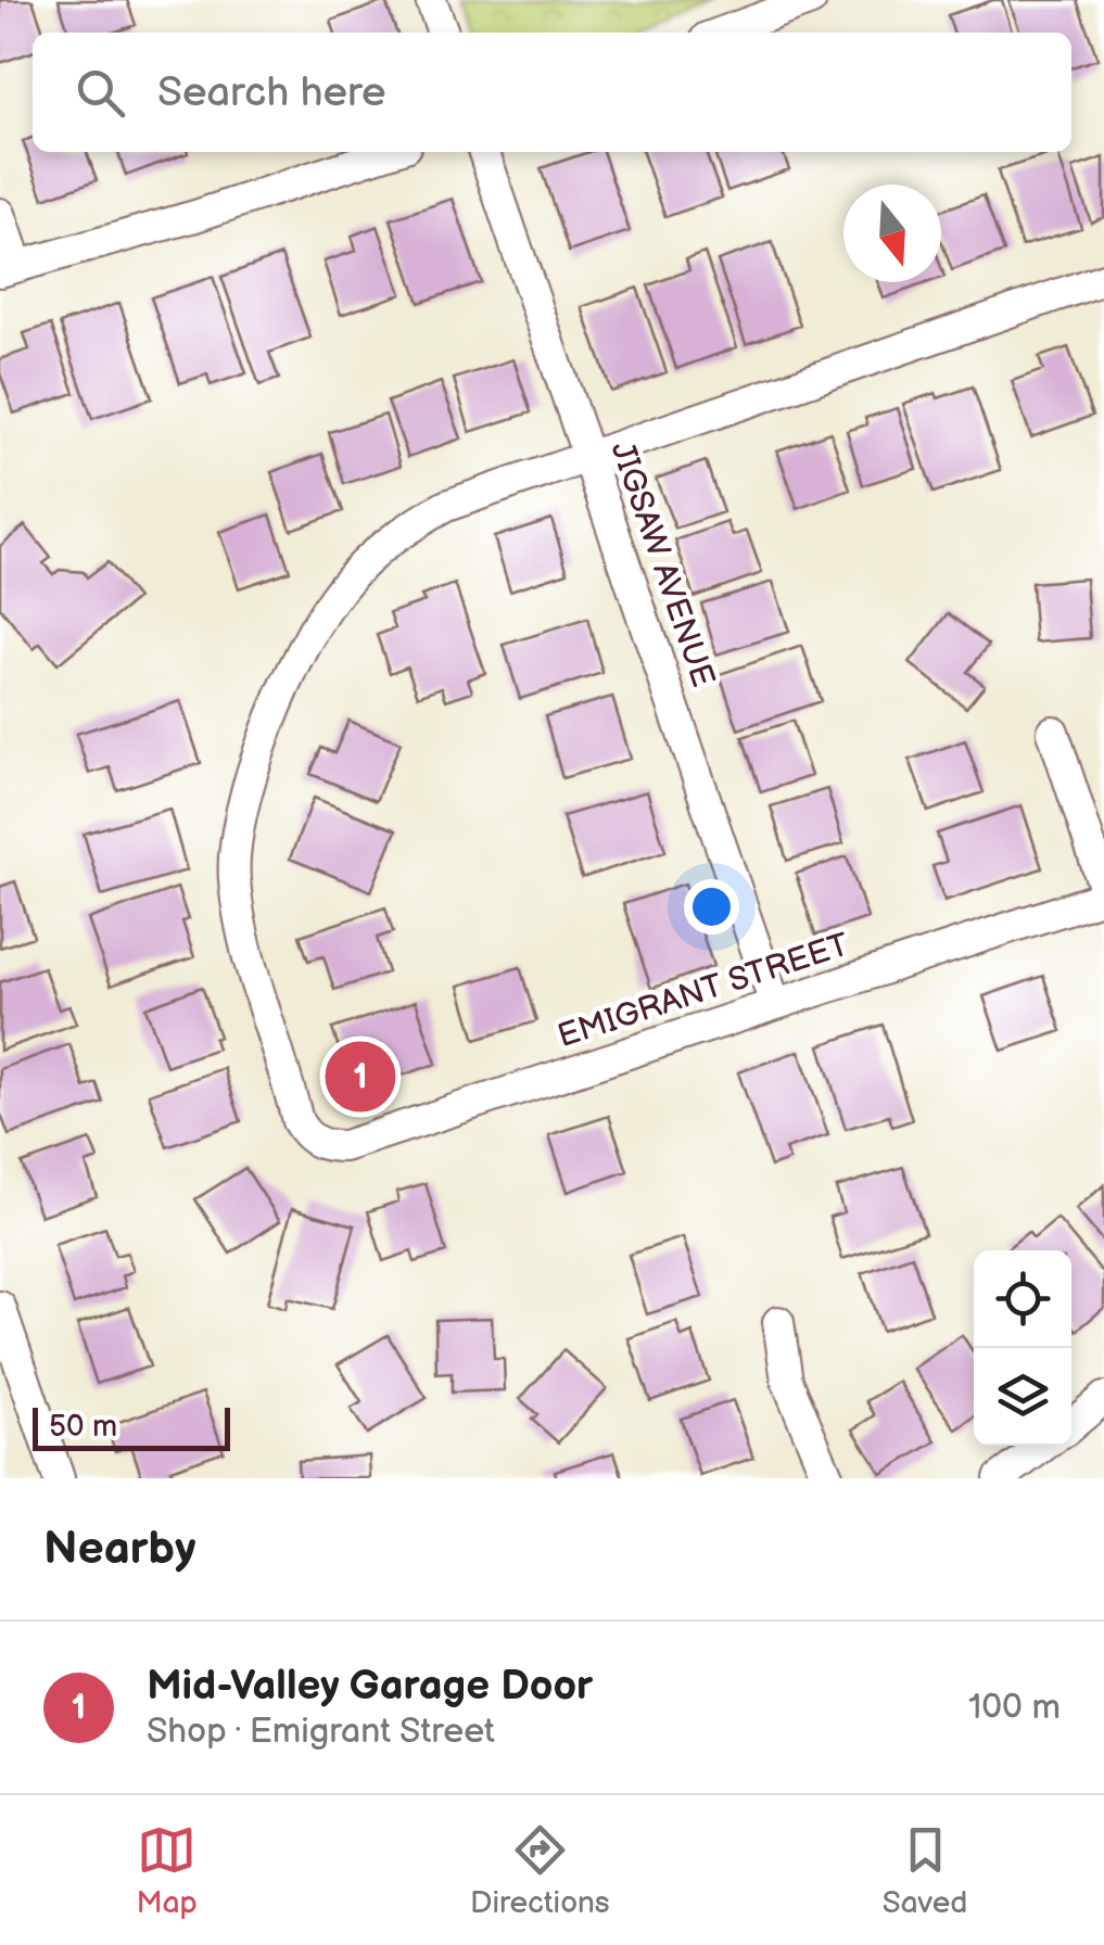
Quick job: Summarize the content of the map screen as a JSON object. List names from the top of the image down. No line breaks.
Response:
{"streets":{"street":["JIGSAW AVENUE","EMIGRANT STREET"]},"crossings":[["JIGSAW AVENUE","EMIGRANT STREET"]],"scale_bar":"50 m","north":"bottom","page":{"search":"Search here","pins":"1","scale":"50 m","heading":"Nearby","list":[{"mark":"1","name":"Mid-Valley Garage Door","note":"Shop · Emigrant Street","value":"100 m"}],"nav":["Map","Directions","Saved"]}}
